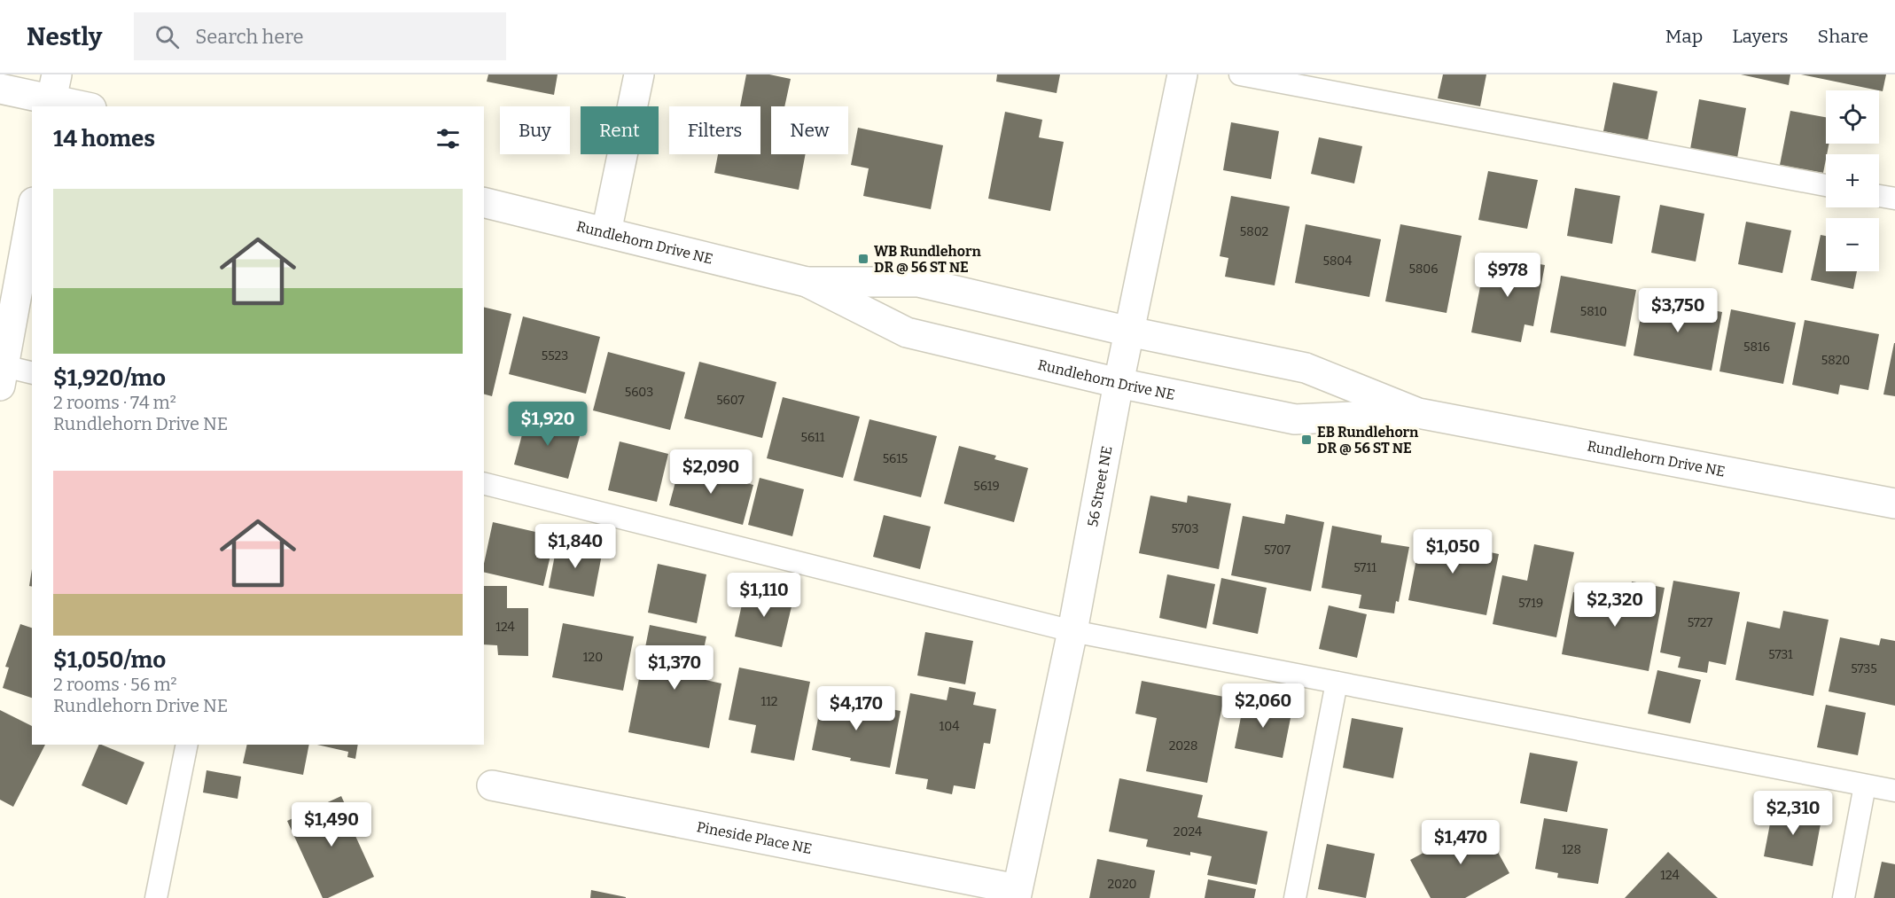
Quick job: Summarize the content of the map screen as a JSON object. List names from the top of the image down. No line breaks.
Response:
{"streets":{"street":["Rundlehorn Drive NE","56 Street NE","Pineside Place NE"]},"crossings":[["Rundlehorn Drive NE","56 Street NE"],["56 Street NE","Pineside Place NE"]],"places":{"transit":["WB Rundlehorn DR @ 56 ST NE","EB Rundlehorn DR @ 56 ST NE"]},"house_numbers":["5802","5804","5806","5810","5816","5523","5820","5603","5607","5611","5615","5619","5703","5707","5711","5719","5727","124","5731","120","5735","112","104","2028","2024","128","124","2020"],"page":{"header":"Nestly","search":"Search here","nav":["Map","Layers","Share"],"map_buttons":["+","−"],"chip":["Buy","Rent","Filters","New"],"heading":"14 homes","list":[{"name":"$1,920/mo","note":"2 rooms · 74 m² · Rundlehorn Drive NE"},{"name":"$1,050/mo","note":"2 rooms · 56 m² · Rundlehorn Drive NE"}],"price":["$978","$3,750","$1,920","$2,090","$1,840","$1,050","$1,110","$2,320","$1,370","$2,060","$4,170","$2,310","$1,490","$1,470"]}}
